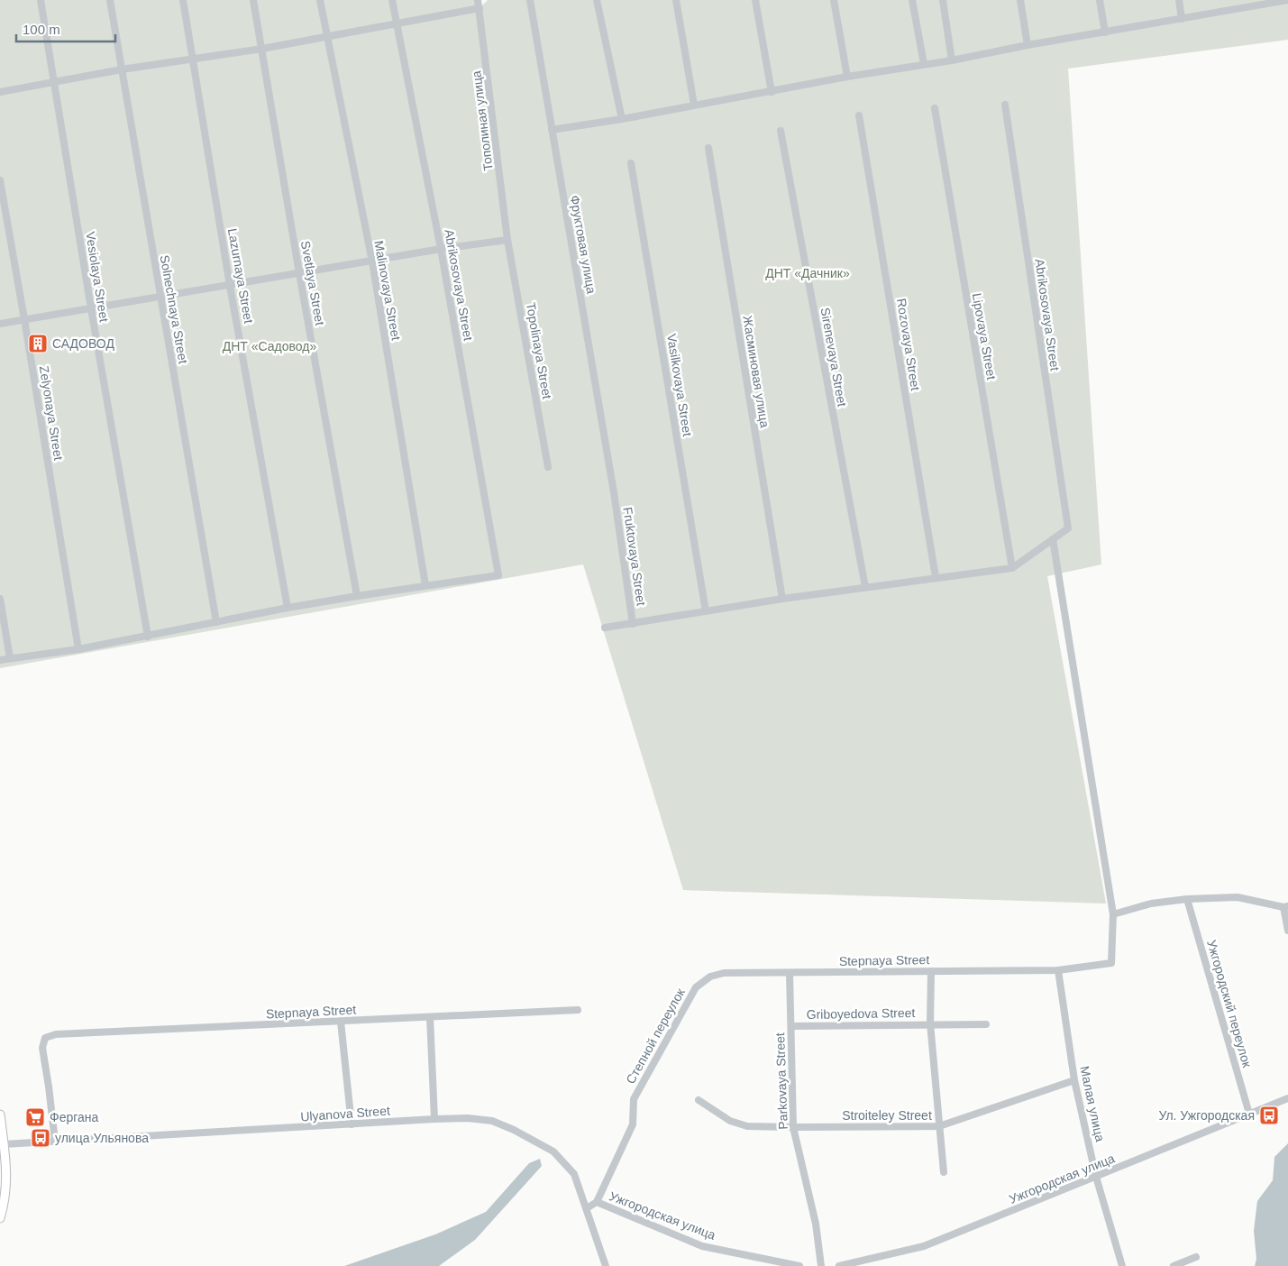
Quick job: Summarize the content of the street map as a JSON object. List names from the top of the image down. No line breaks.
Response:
{"streets":{"street":["Тополиная улица","Lazurnaya Street","Vesiolaya Street","Svetlaya Street","Abrikosovaya Street","Malinovaya Street","Solnechnaya Street","Lipovaya Street","Rozovaya Street","Topolinaya Street","Sirenevaya Street","Жасминовая улица","Vasilkovaya Street","Zelyonaya Street","Fruktovaya Street","Stepnaya Street","Ужгородский переулок","Griboyedova Street","Степной переулок","Parkovaya Street","Малая улица","Ulyanova Street","Stroiteley Street","Ужгородская улица"]},"crossings":[["Тополиная улица","Topolinaya Street"],["Abrikosovaya Street","Malinovaya Street"],["Stepnaya Street","Griboyedova Street"],["Stepnaya Street","Степной переулок"],["Stepnaya Street","Parkovaya Street"],["Stepnaya Street","Малая улица"],["Stepnaya Street","Ulyanova Street"],["Ужгородский переулок","Ужгородская улица"],["Griboyedova Street","Parkovaya Street"],["Griboyedova Street","Stroiteley Street"],["Степной переулок","Ужгородская улица"],["Parkovaya Street","Stroiteley Street"],["Малая улица","Stroiteley Street"],["Малая улица","Ужгородская улица"]],"parks":["ДНТ «Дачник»","ДНТ «Садовод»"],"places":{"building":["САДОВОД"],"bus stop":["Ул. Ужгородская","улица Ульянова"],"supermarket":["Фергана"]},"scale_bar":"100 m"}
